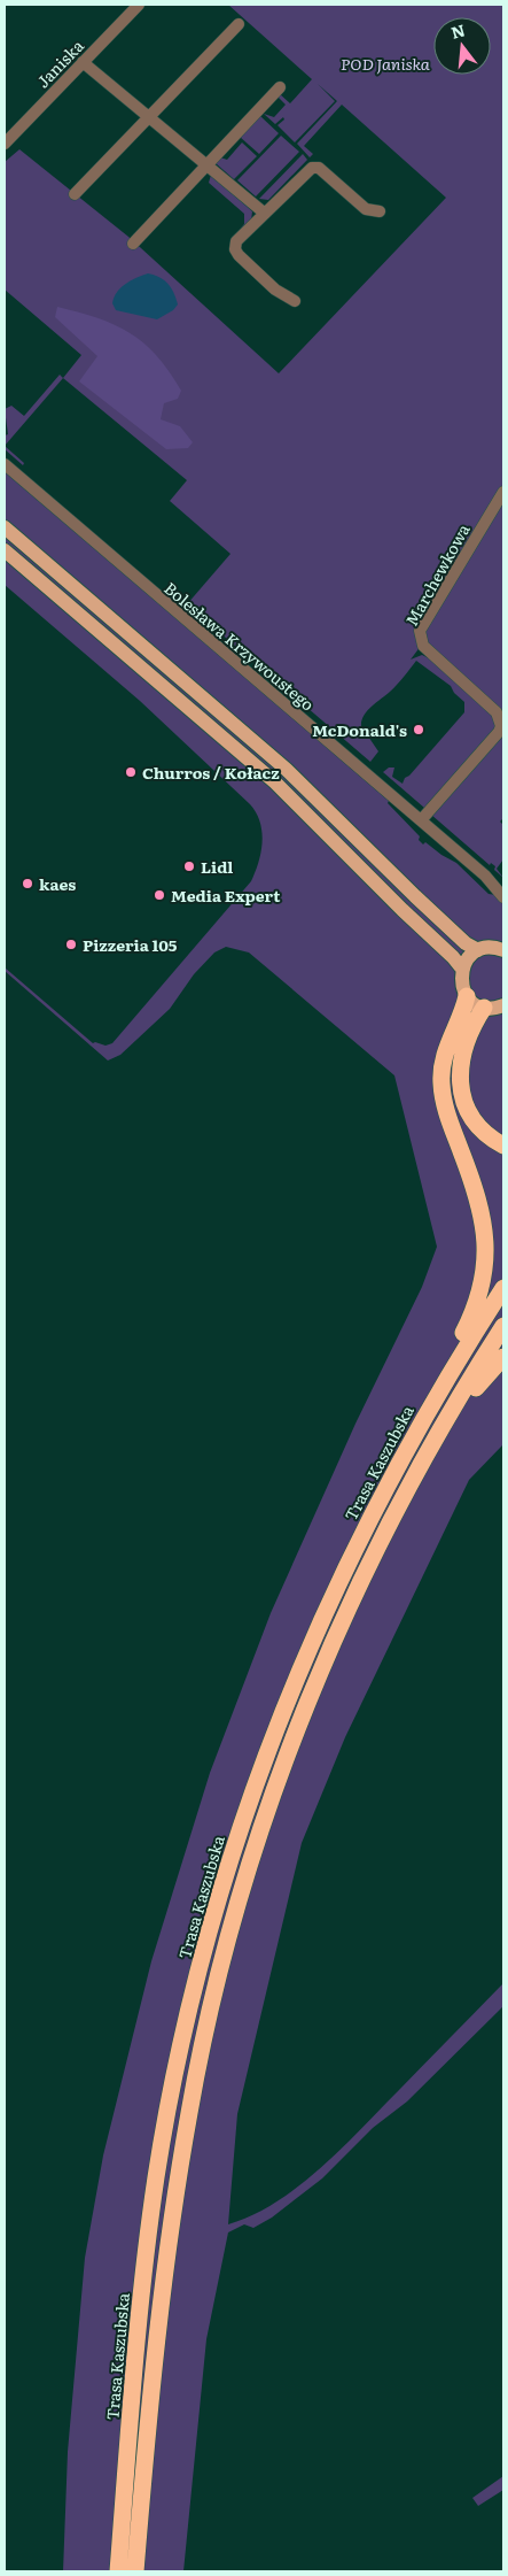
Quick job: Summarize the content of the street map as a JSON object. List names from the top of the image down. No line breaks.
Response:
{"streets":{"highway":["Trasa Kaszubska"],"street":["Janiska","Marchewkowa","Bolesława Krzywoustego"]},"crossings":[["Marchewkowa","Bolesława Krzywoustego"]],"parks":["POD Janiska"],"places":["McDonald's","Churros / Kołacz","Lidl","kaes","Media Expert","Pizzeria 105"],"north":"top"}
